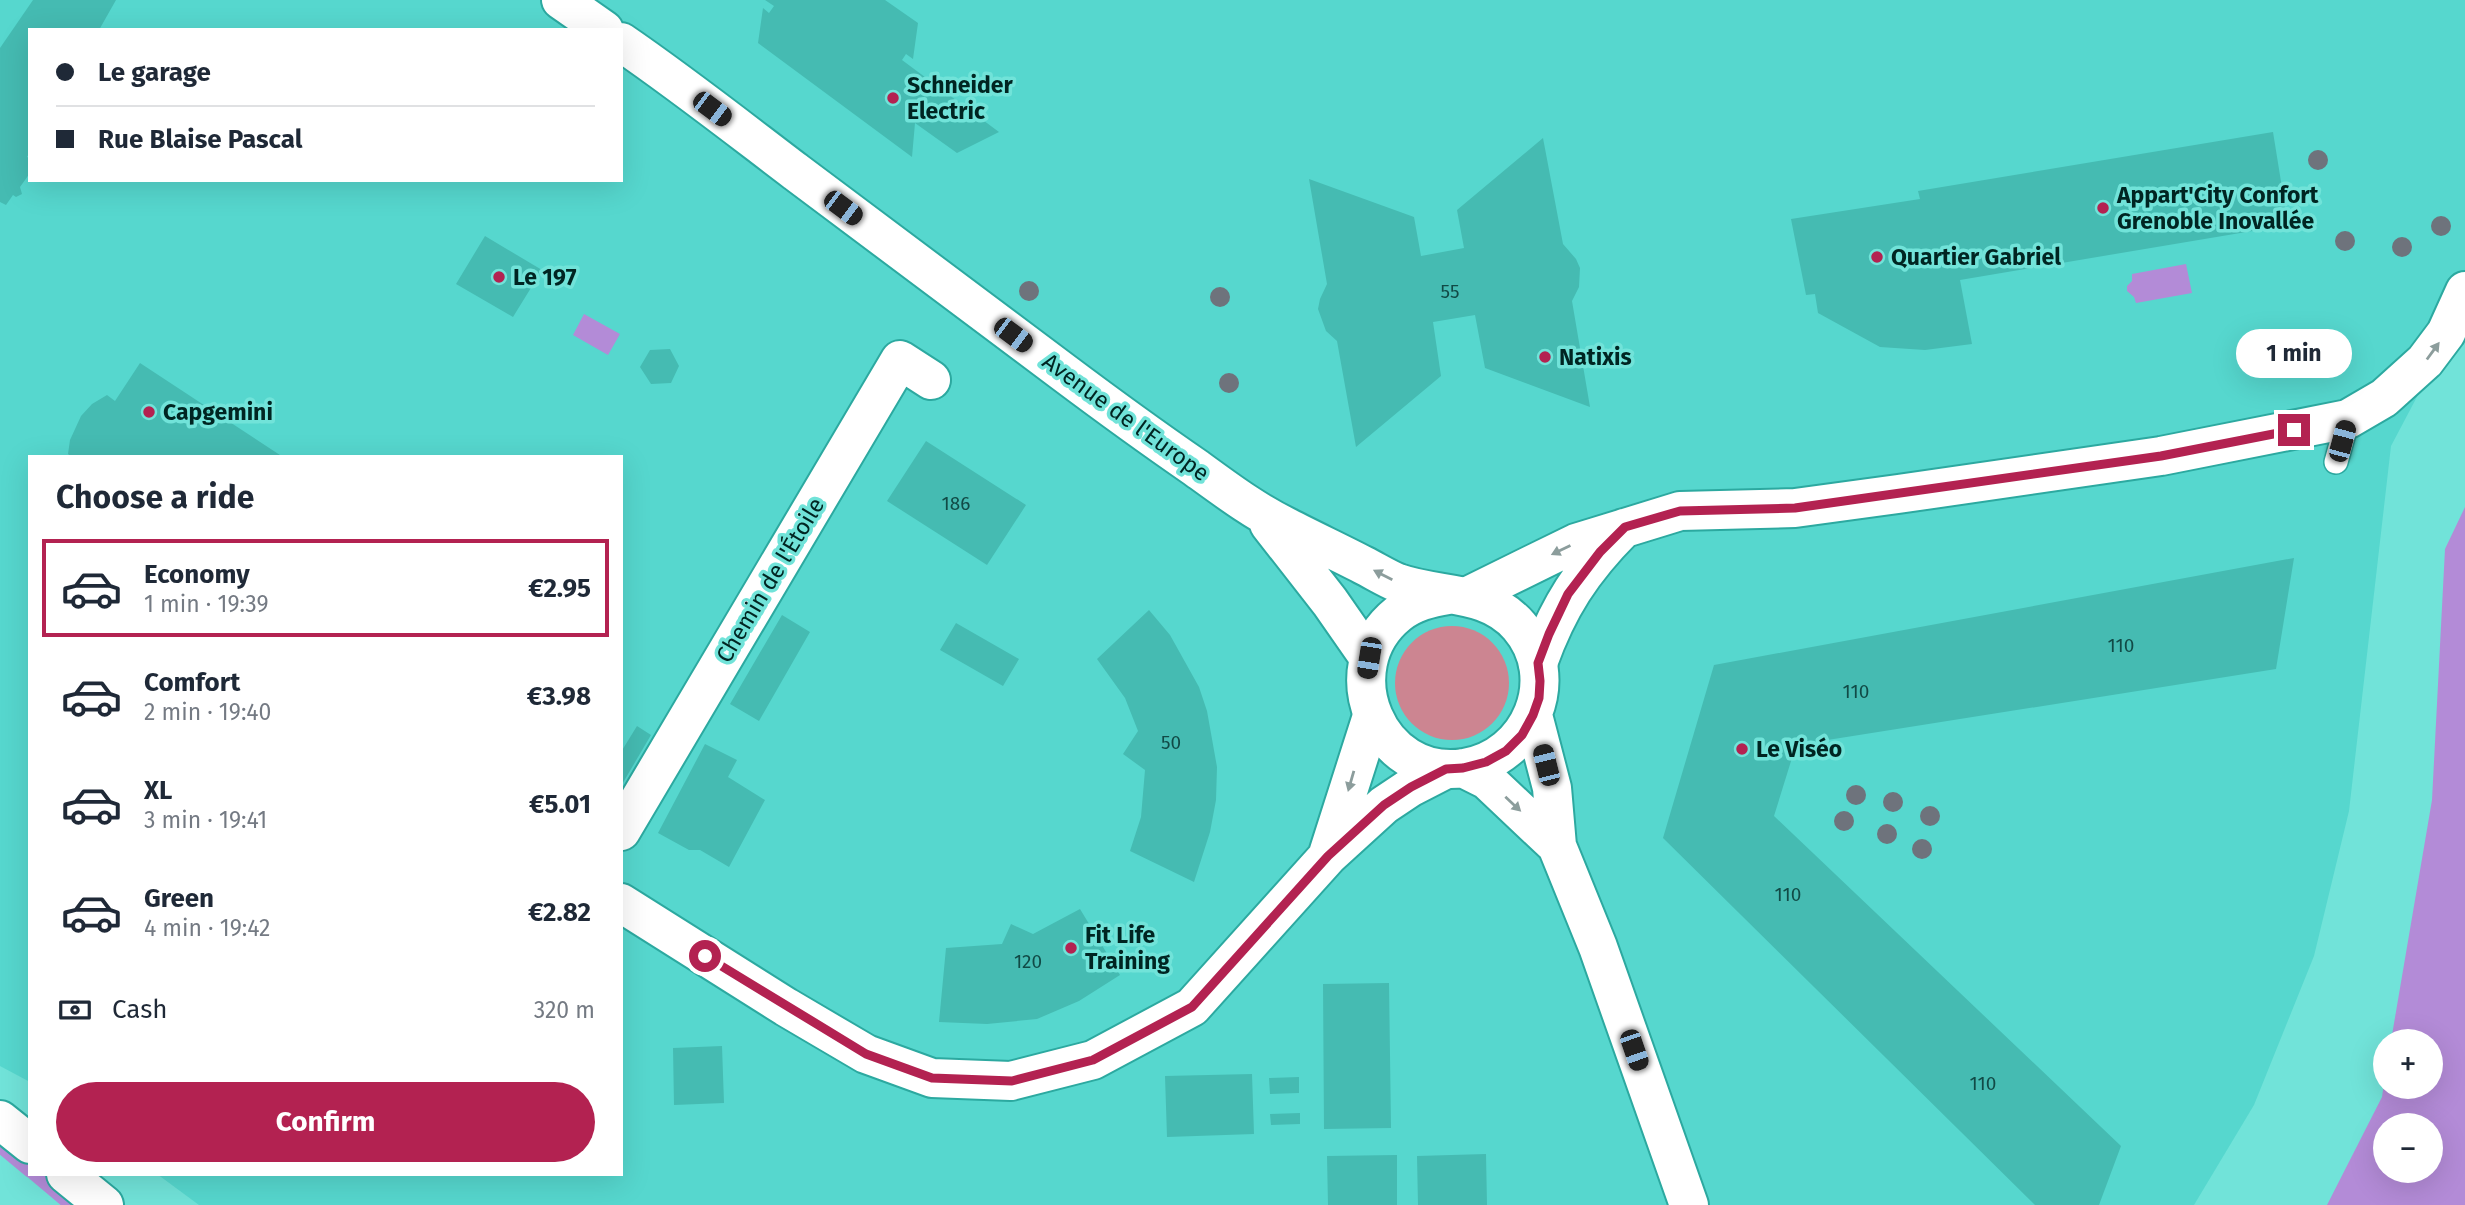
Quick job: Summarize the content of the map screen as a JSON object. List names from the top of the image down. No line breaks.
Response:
{"streets":{"street":["Avenue de l'Europe","Chemin de l'Étoile"]},"places":["Schneider Electric","Appart'City Confort Grenoble Inovallée","Quartier Gabriel","Le 197","Natixis","Capgemini","Le Viséo","Fit Life Training"],"house_numbers":["55","186","110","110","50","110","120","110"],"page":{"banner":["Le garage","Rue Blaise Pascal"],"bubble":"1 min","heading":"Choose a ride","list":[{"name":"Economy","note":"1 min · 19:39","value":"€2.95"},{"name":"Comfort","note":"2 min · 19:40","value":"€3.98"},{"name":"XL","note":"3 min · 19:41","value":"€5.01"},{"name":"Green","note":"4 min · 19:42","value":"€2.82"}],"pay":["Cash","320 m"],"map_buttons":["+","−"],"buttons":"Confirm"}}
